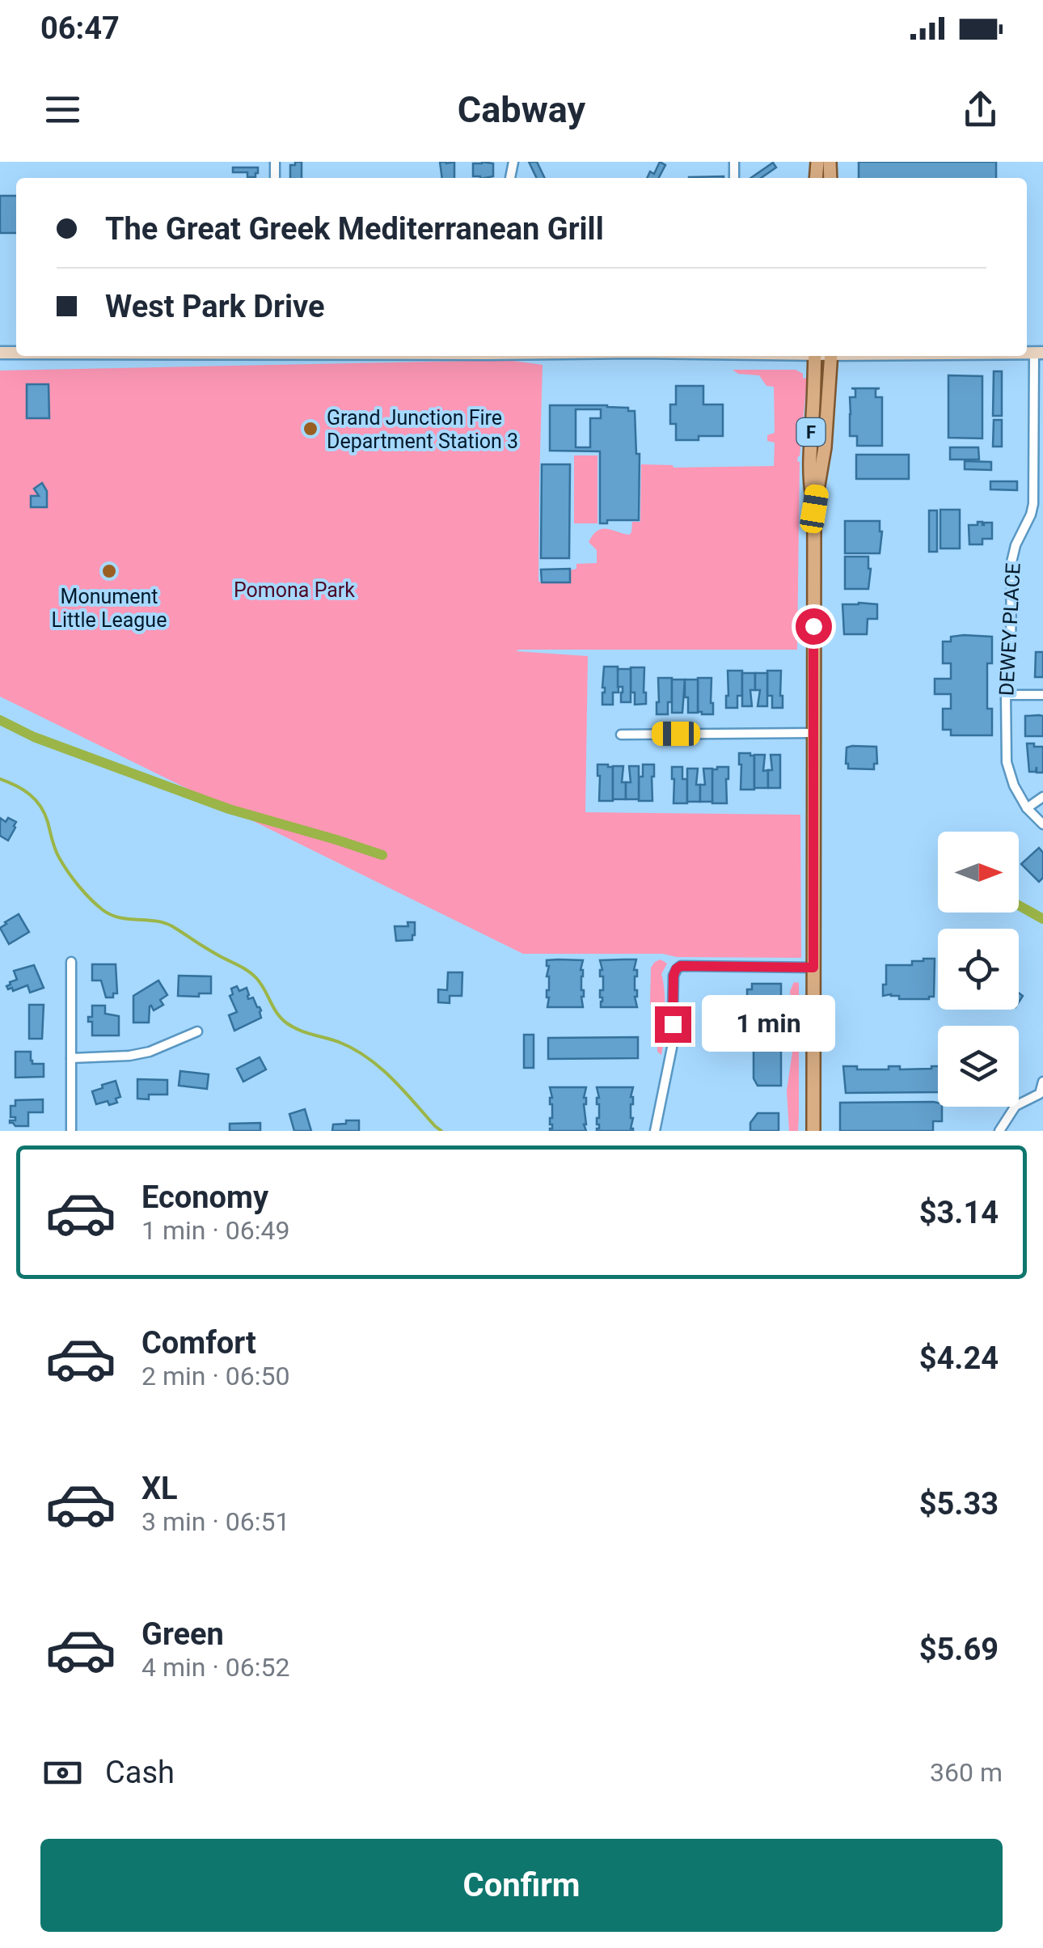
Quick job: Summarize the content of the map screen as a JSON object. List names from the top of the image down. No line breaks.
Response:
{"streets":{"main road":["F"],"street":["DEWEY PLACE"]},"parks":["Pomona Park"],"places":["Grand Junction Fire Department Station 3","Monument Little League"],"north":"right","page":{"status":"06:47","header":"Cabway","banner":["The Great Greek Mediterranean Grill","West Park Drive"],"bubble":"1 min","list":[{"name":"Economy","note":"1 min · 06:49","value":"$3.14"},{"name":"Comfort","note":"2 min · 06:50","value":"$4.24"},{"name":"XL","note":"3 min · 06:51","value":"$5.33"},{"name":"Green","note":"4 min · 06:52","value":"$5.69"}],"pay":["Cash","360 m"],"buttons":"Confirm"}}
